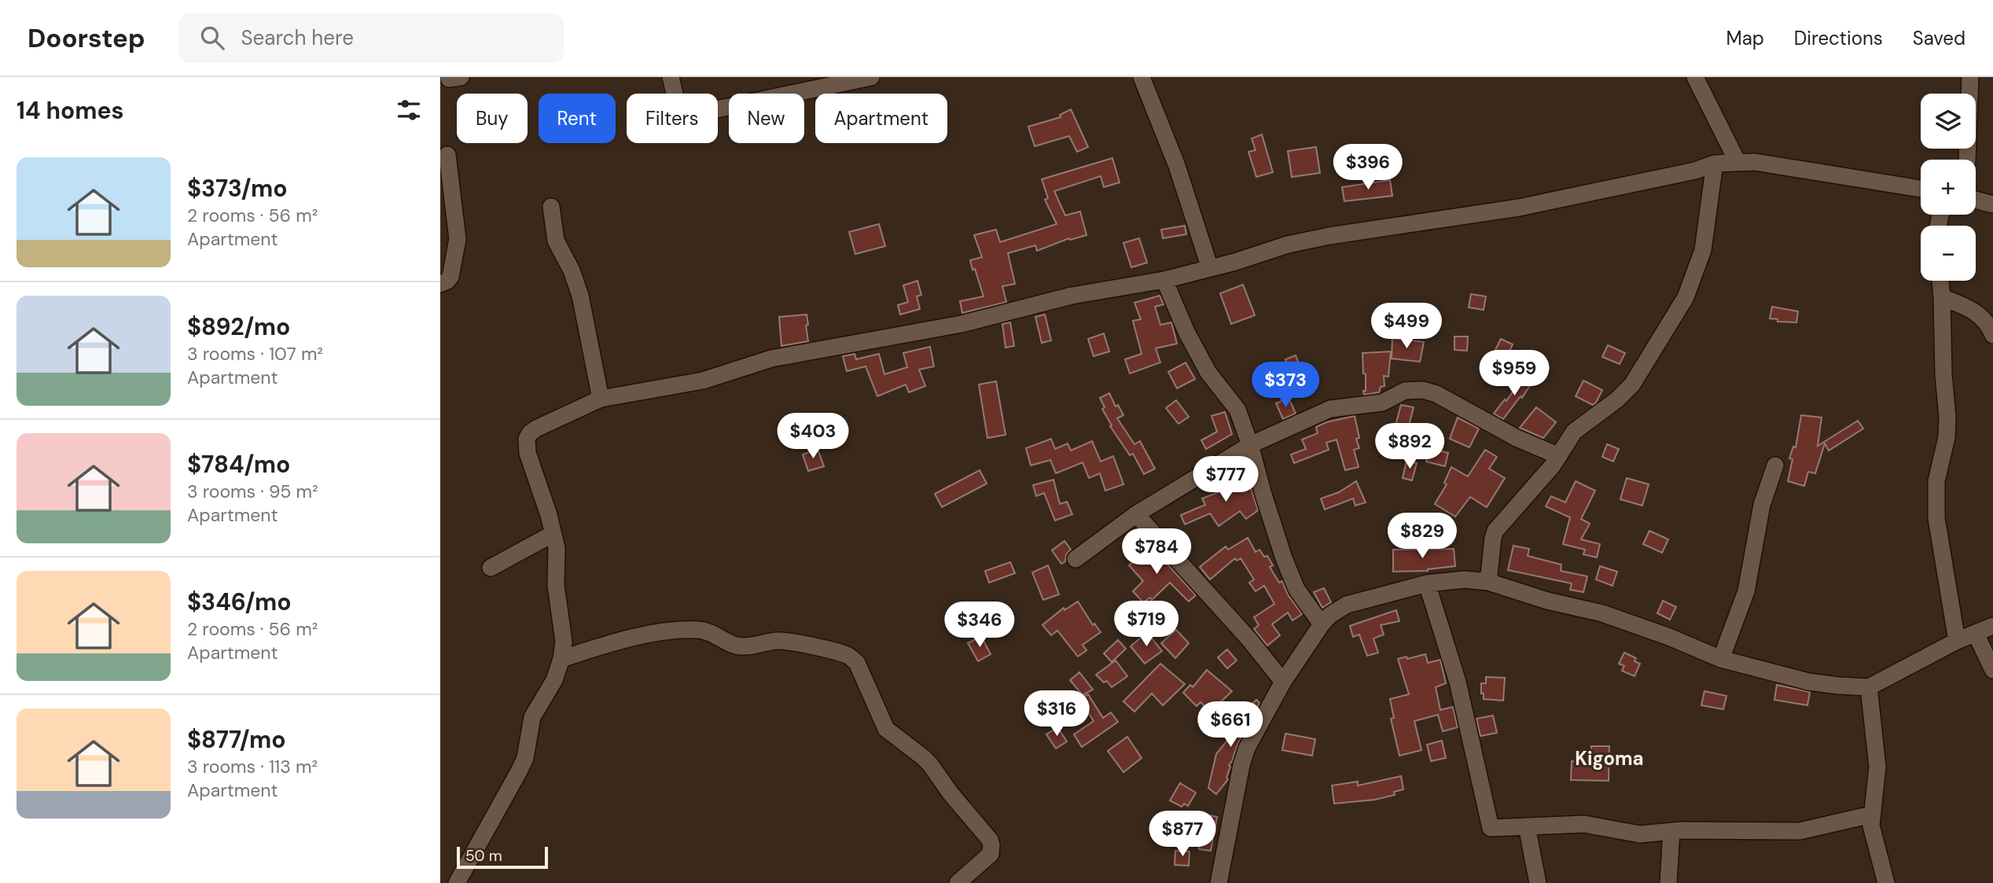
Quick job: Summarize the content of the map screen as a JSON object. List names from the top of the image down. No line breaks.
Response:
{"districts":["Kigoma"],"scale_bar":"50 m","page":{"header":"Doorstep","search":"Search here","nav":["Map","Directions","Saved"],"heading":"14 homes","map_buttons":["+","−"],"chip":["Buy","Rent","Filters","New","Apartment"],"list":[{"name":"$373/mo","note":"2 rooms · 56 m² · Apartment"},{"name":"$892/mo","note":"3 rooms · 107 m² · Apartment"},{"name":"$784/mo","note":"3 rooms · 95 m² · Apartment"},{"name":"$346/mo","note":"2 rooms · 56 m² · Apartment"},{"name":"$877/mo","note":"3 rooms · 113 m² · Apartment"}],"price":["$396","$499","$959","$373","$403","$892","$777","$829","$784","$719","$346","$316","$661","$877"],"scale":"50 m"}}
